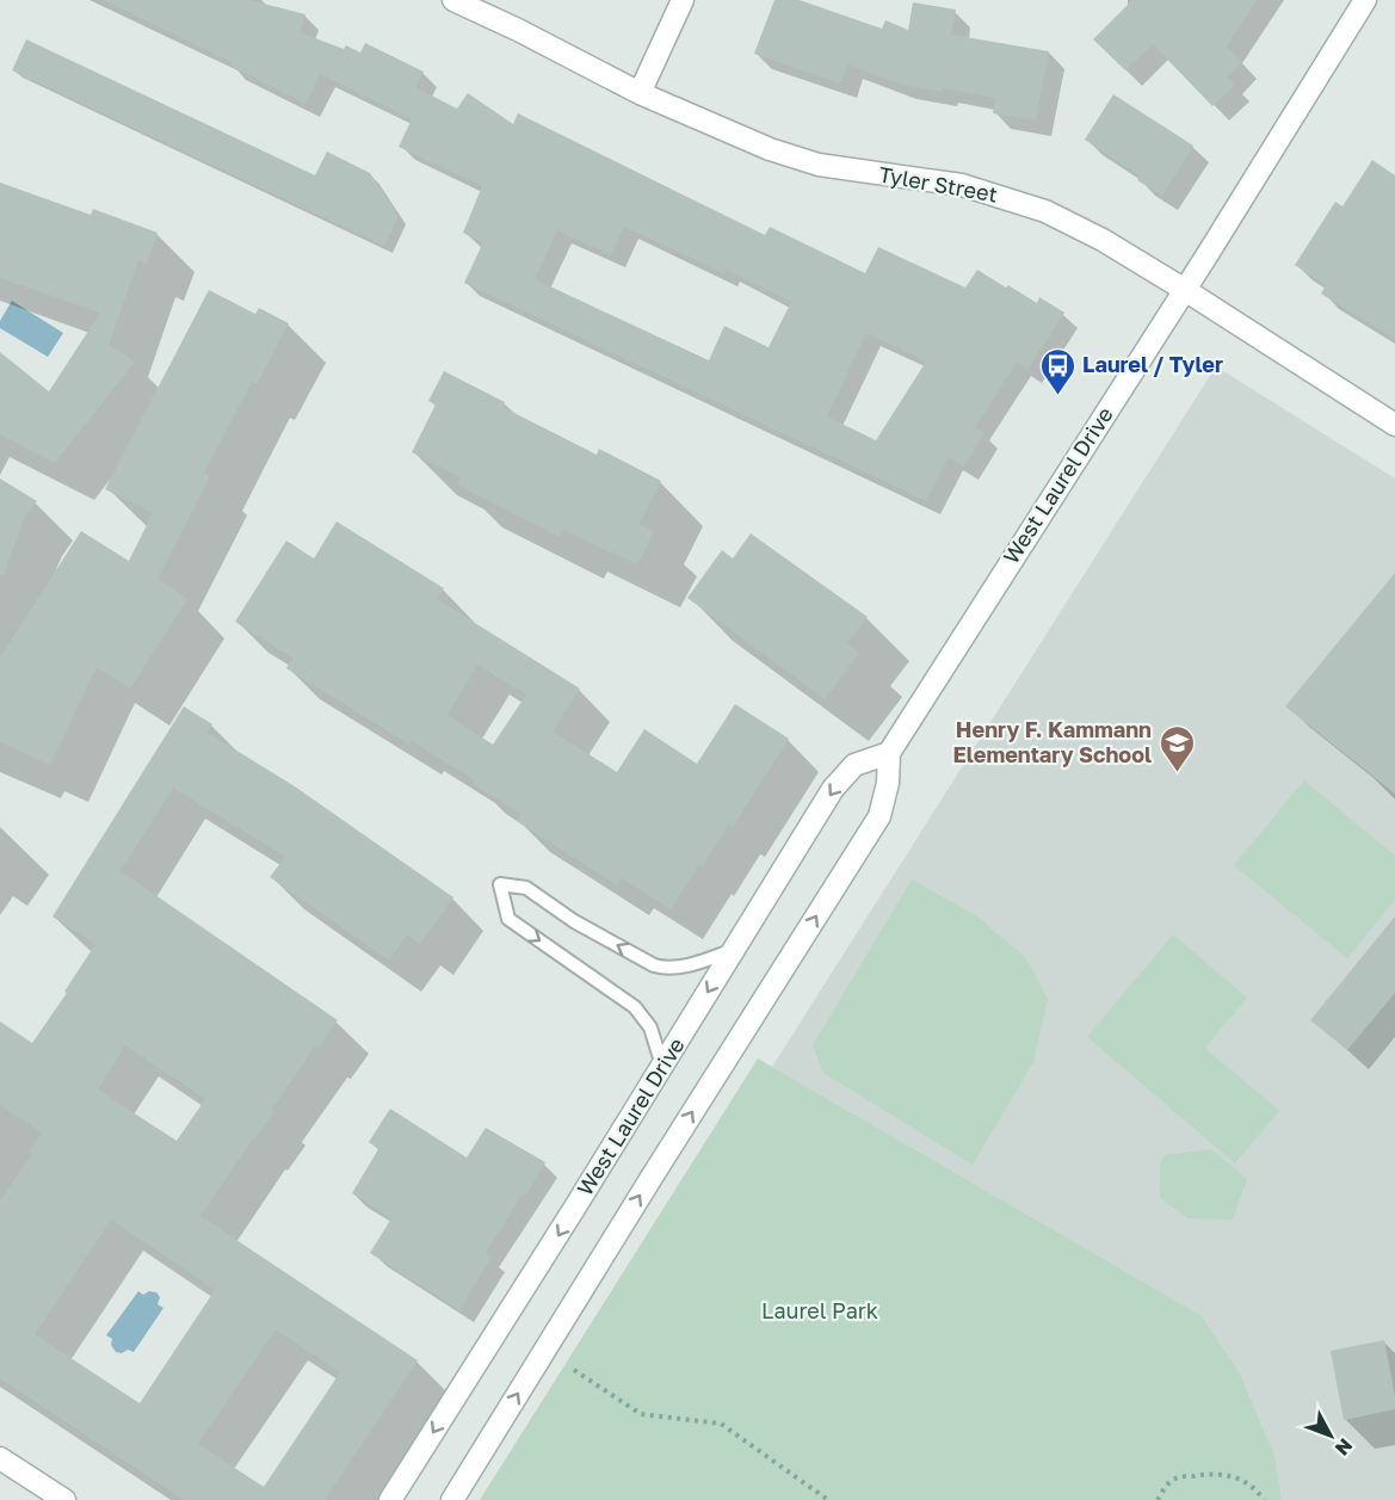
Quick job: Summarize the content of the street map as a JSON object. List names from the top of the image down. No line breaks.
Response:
{"streets":{"main road":["Tyler Street","West Laurel Drive"]},"crossings":[["Tyler Street","West Laurel Drive"]],"parks":["Laurel Park"],"places":{"bus stop":["Laurel / Tyler"],"school or university":["Henry F. Kammann Elementary School"]},"north":"bottom right"}
